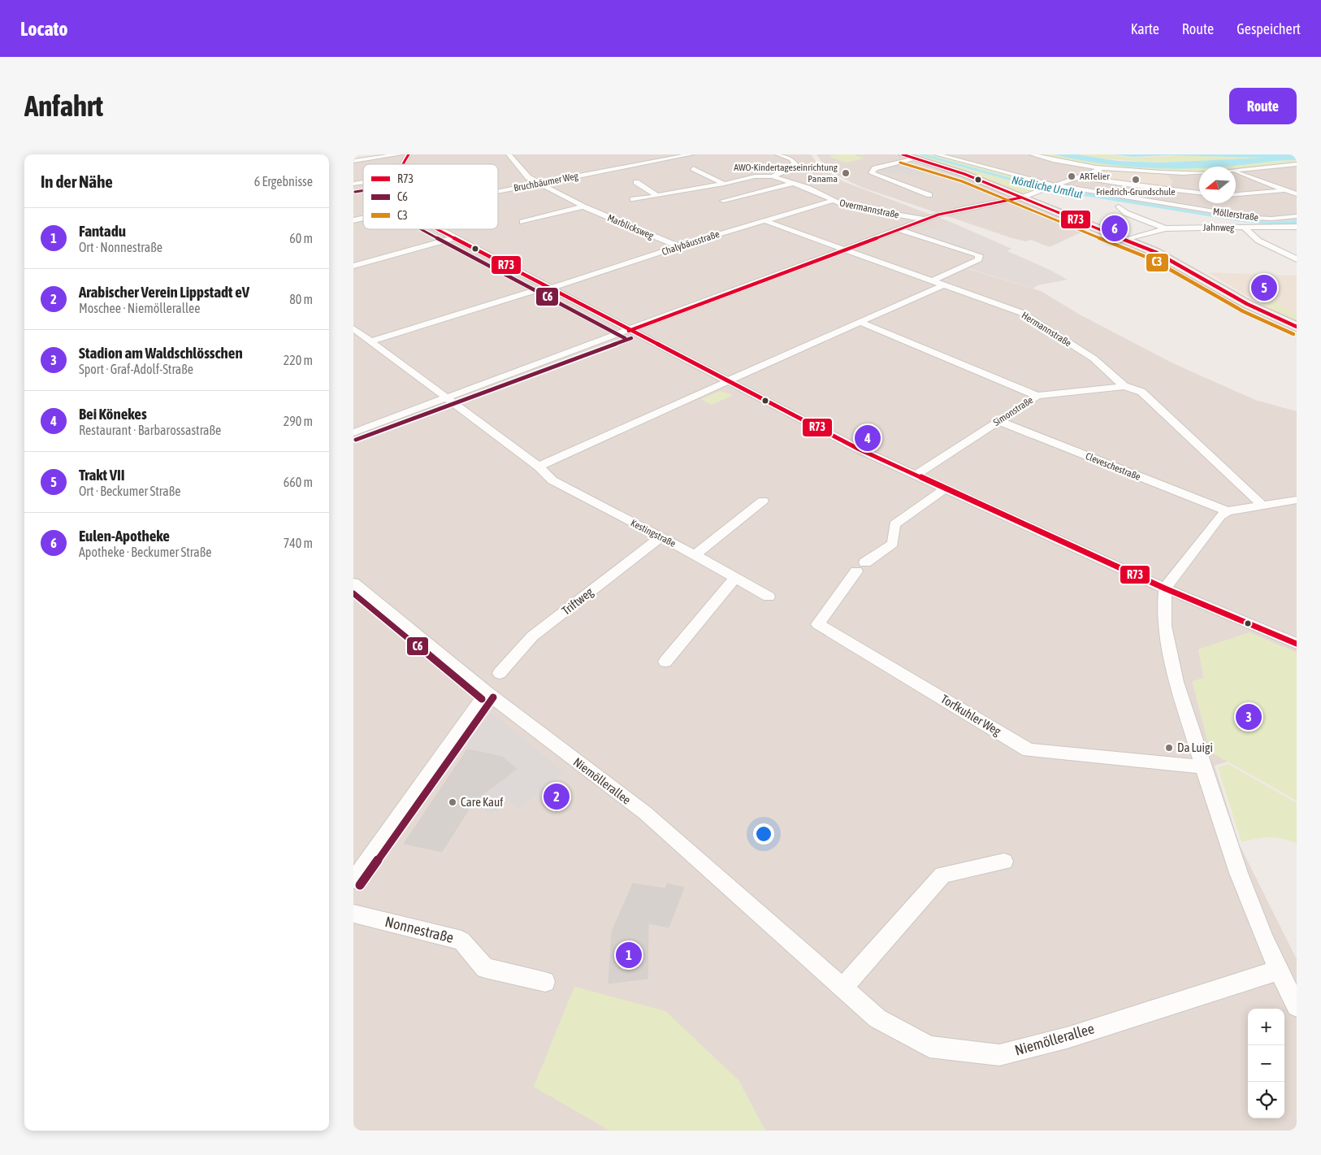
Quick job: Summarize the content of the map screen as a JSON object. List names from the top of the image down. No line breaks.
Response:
{"streets":{"street":["Bruchbäumer Weg","Overmannstraße","Möllerstraße","Marblicksweg","Jahnweg","Chalybäusstraße","Hermannstraße","Simonstraße","Cleveschestraße","Kestingstraße","Triftweg","Torfkuhler Weg","Niemöllerallee","Nonnestraße"]},"crossings":[["Bruchbäumer Weg","Marblicksweg"],["Overmannstraße","Chalybäusstraße"],["Marblicksweg","Chalybäusstraße"],["Chalybäusstraße","Hermannstraße"],["Chalybäusstraße","Kestingstraße"],["Hermannstraße","Simonstraße"],["Simonstraße","Cleveschestraße"],["Kestingstraße","Triftweg"]],"water":["Nördliche Umflut"],"places":["AWO-Kindertageseinrichtung Panama","ARTelier","Friedrich-Grundschule","Da Luigi","Care Kauf"],"lines":["transit line R73","transit line C3","transit line C6"],"legend":["R73","C6","C3"],"north":"left","page":{"header":"Locato","nav":["Karte","Route","Gespeichert"],"buttons":"Route","title":"Anfahrt","heading":["In der Nähe","6 Ergebnisse"],"list":[{"mark":"1","name":"Fantadu","note":"Ort · Nonnestraße","value":"60 m"},{"mark":"2","name":"Arabischer Verein Lippstadt eV","note":"Moschee · Niemöllerallee","value":"80 m"},{"mark":"3","name":"Stadion am Waldschlösschen","note":"Sport · Graf-Adolf-Straße","value":"220 m"},{"mark":"4","name":"Bei Könekes","note":"Restaurant · Barbarossastraße","value":"290 m"},{"mark":"5","name":"Trakt VII","note":"Ort · Beckumer Straße","value":"660 m"},{"mark":"6","name":"Eulen-Apotheke","note":"Apotheke · Beckumer Straße","value":"740 m"}],"pins":["6","5","4","3","2","1"],"map_buttons":["+","−"]}}
